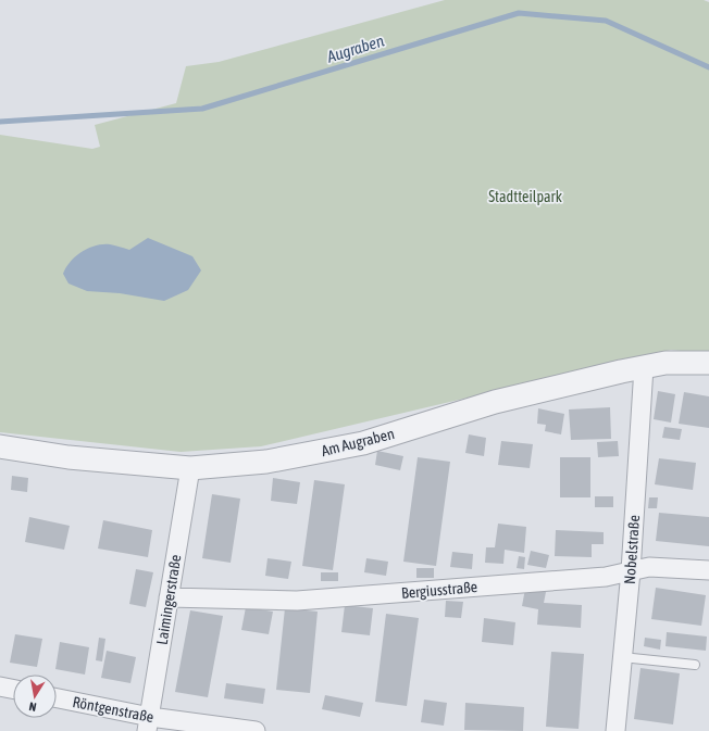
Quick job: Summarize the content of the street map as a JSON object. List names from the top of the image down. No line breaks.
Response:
{"streets":{"street":["Am Augraben","Nobelstraße","Bergiusstraße","Laimingerstraße","Röntgenstraße"]},"crossings":[["Am Augraben","Nobelstraße"],["Am Augraben","Laimingerstraße"],["Nobelstraße","Bergiusstraße"],["Bergiusstraße","Laimingerstraße"],["Laimingerstraße","Röntgenstraße"]],"water":["Augraben"],"parks":["Stadtteilpark"],"north":"bottom"}
